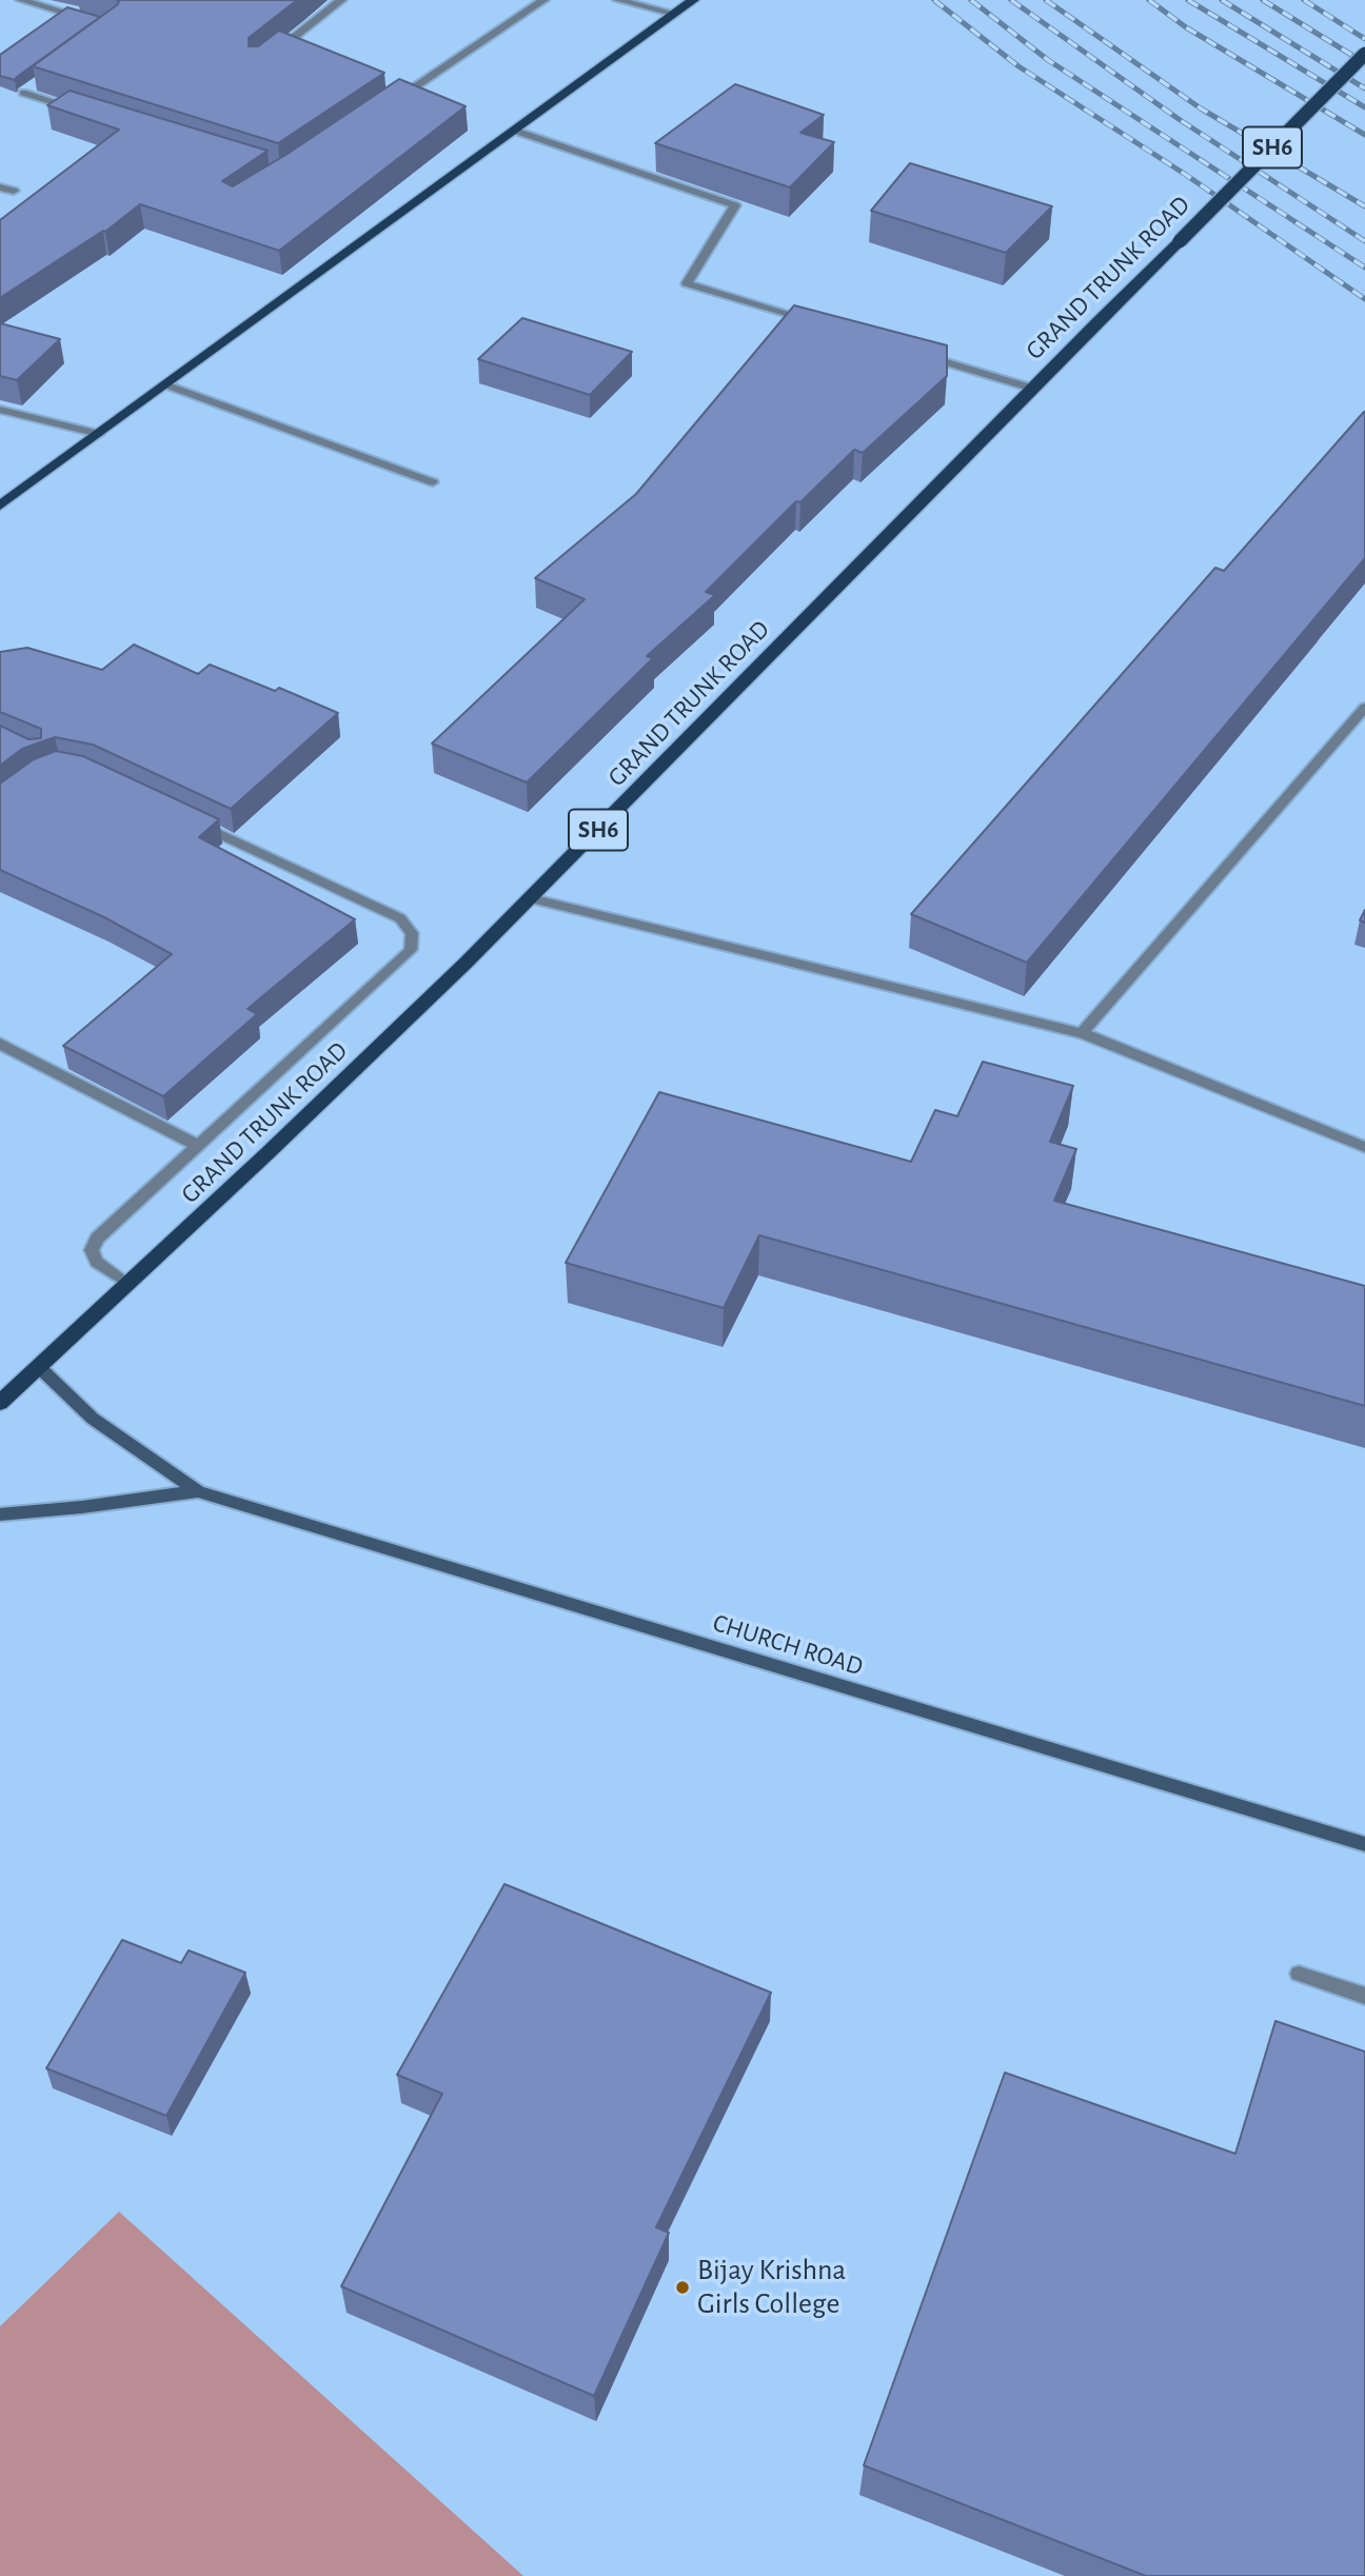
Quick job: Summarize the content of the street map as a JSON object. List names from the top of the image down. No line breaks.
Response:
{"streets":{"main road":["SH6","GRAND TRUNK ROAD"],"street":["CHURCH ROAD"]},"places":["Bijay Krishna Girls College"]}
